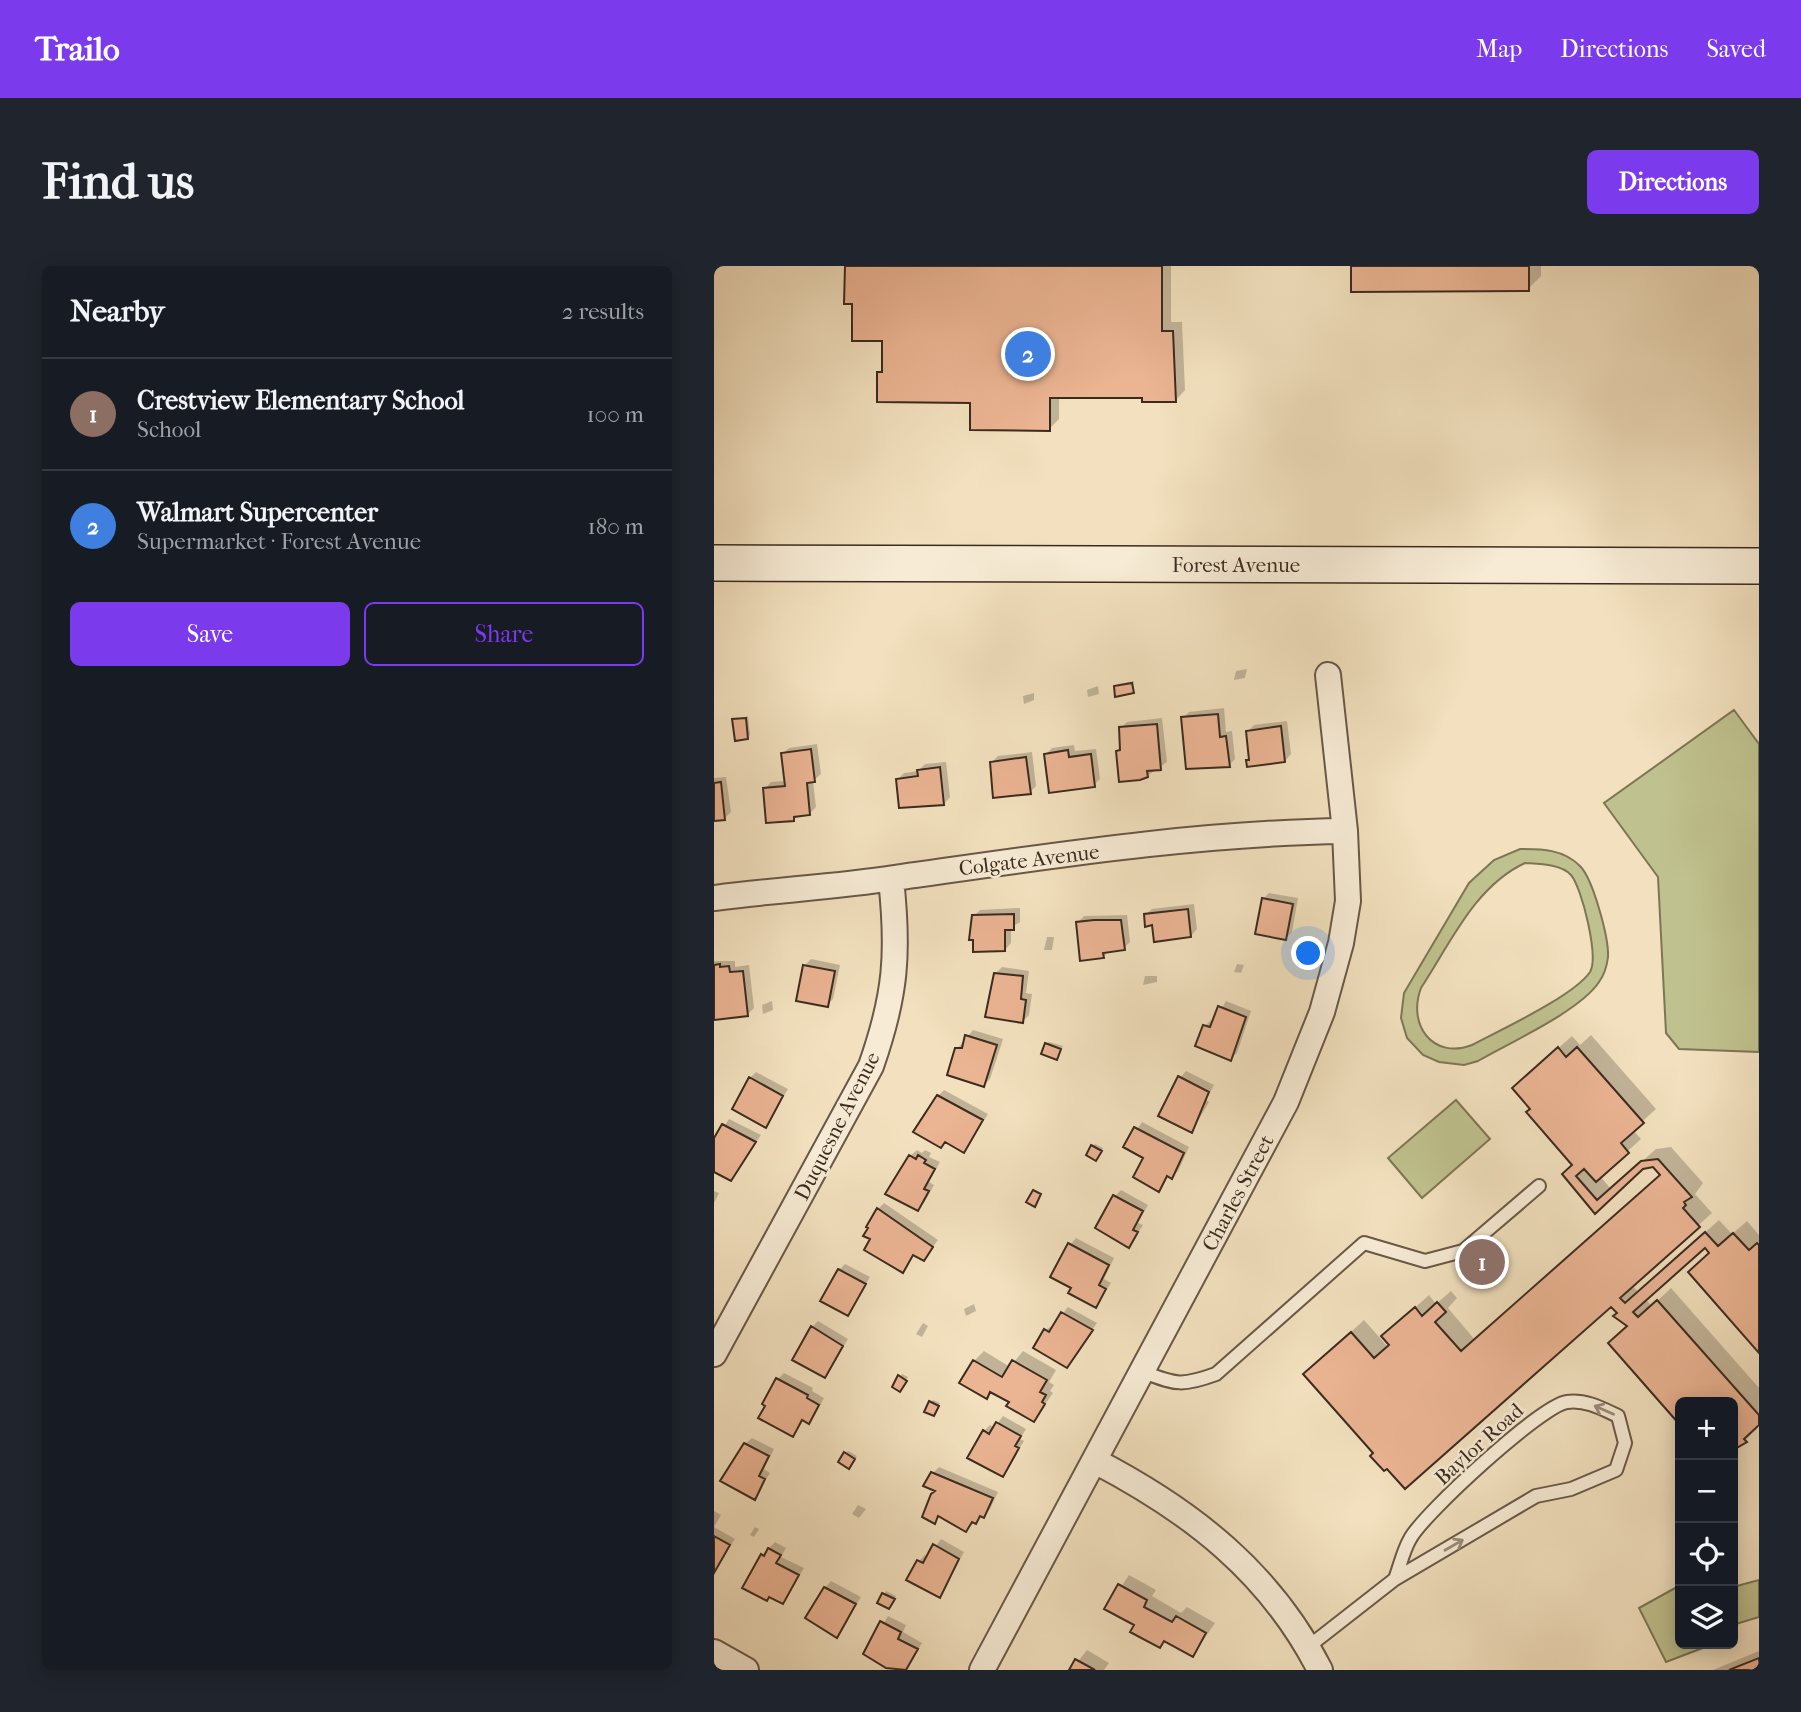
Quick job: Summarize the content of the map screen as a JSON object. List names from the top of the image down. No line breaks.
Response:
{"streets":{"main road":["Forest Avenue"],"street":["Colgate Avenue","Duquesne Avenue","Charles Street"],"lane":["Baylor Road"]},"crossings":[["Colgate Avenue","Duquesne Avenue"],["Colgate Avenue","Charles Street"]],"page":{"header":"Trailo","nav":["Map","Directions","Saved"],"buttons":["Directions",["Save","Share"]],"title":"Find us","heading":["Nearby","2 results"],"pins":["2","1"],"list":[{"mark":"1","name":"Crestview Elementary School","note":"School","value":"100 m"},{"mark":"2","name":"Walmart Supercenter","note":"Supermarket · Forest Avenue","value":"180 m"}],"map_buttons":["+","−"]}}
